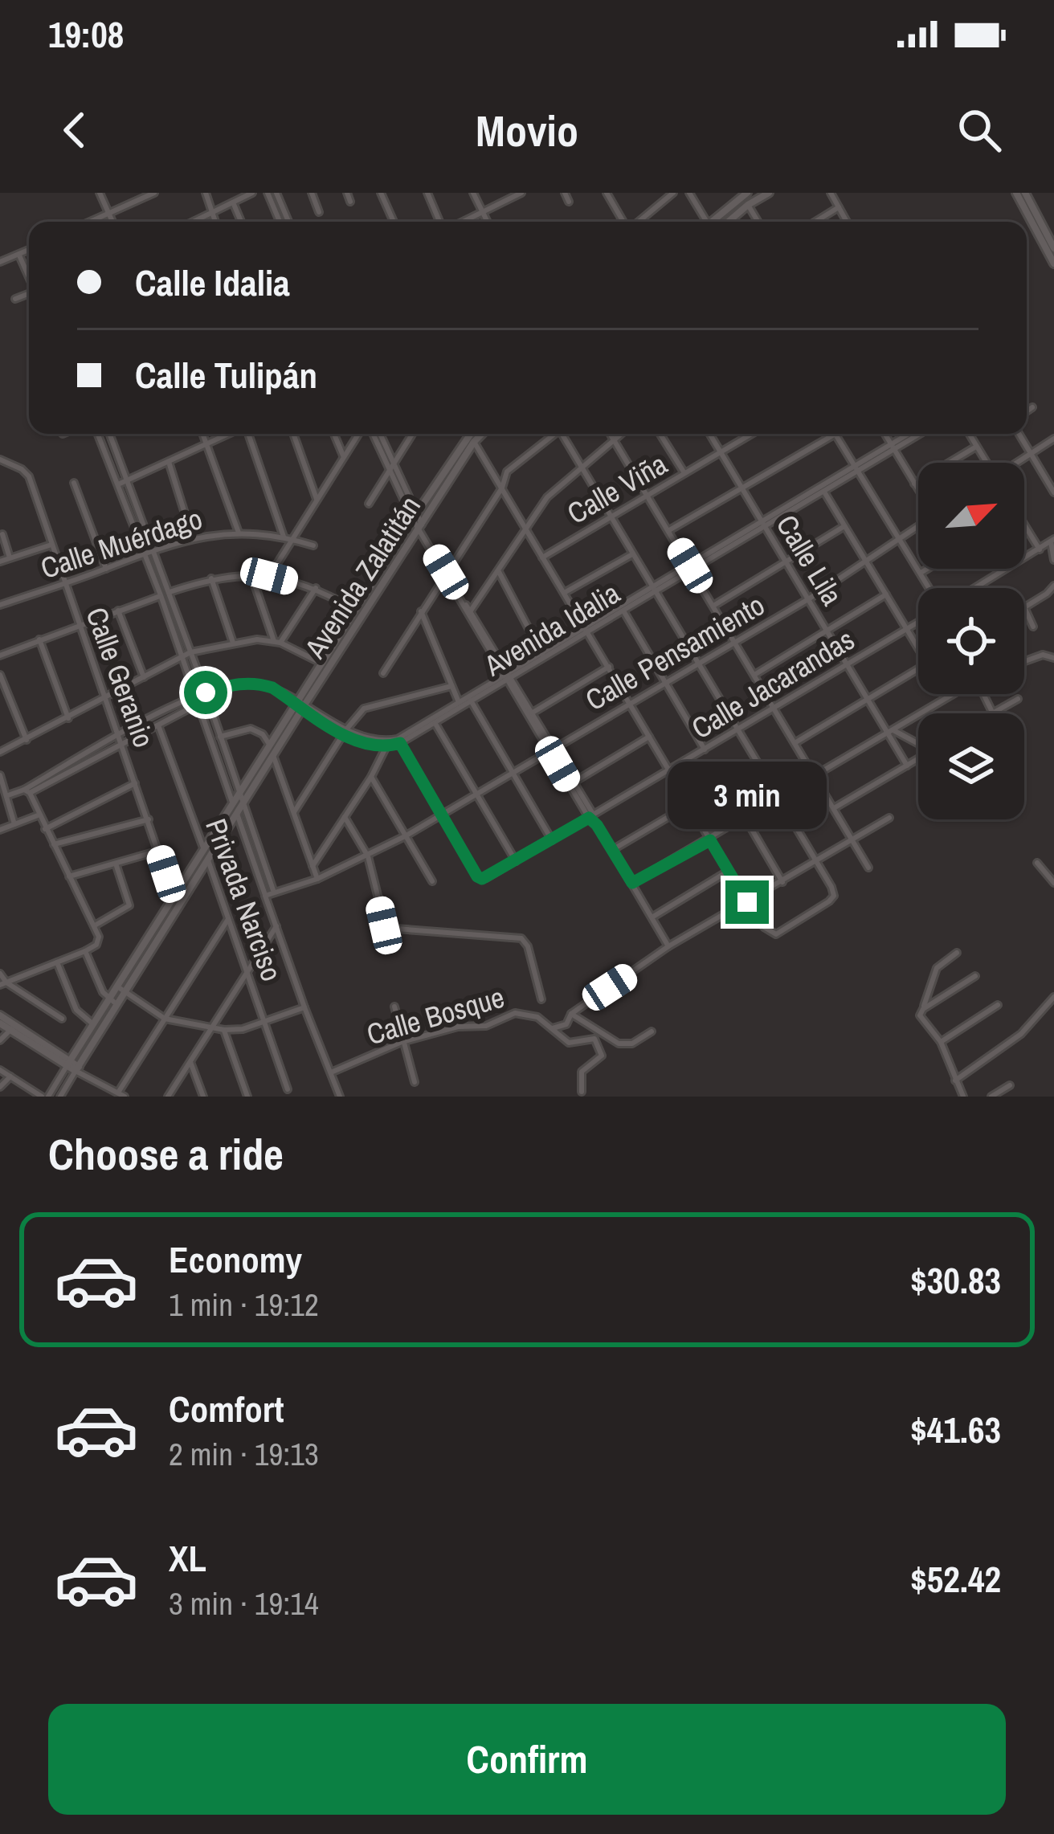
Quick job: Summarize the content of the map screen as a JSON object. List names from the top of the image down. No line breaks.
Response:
{"streets":{"street":["Calle Viña","Calle Muérdago","Calle Lila","Avenida Zalatitán","Avenida Idalia","Calle Pensamiento","Calle Geranio","Calle Jacarandas","Privada Narciso","Calle Bosque"]},"crossings":[["Calle Viña","Calle Lila"],["Calle Muérdago","Calle Geranio"],["Calle Lila","Avenida Idalia"],["Calle Lila","Calle Pensamiento"],["Calle Lila","Calle Jacarandas"],["Avenida Zalatitán","Avenida Idalia"],["Avenida Zalatitán","Calle Geranio"],["Avenida Zalatitán","Privada Narciso"],["Calle Pensamiento","Calle Jacarandas"]],"north":"top right","page":{"status":"19:08","header":"Movio","banner":["Calle Idalia","Calle Tulipán"],"bubble":"3 min","heading":"Choose a ride","list":[{"name":"Economy","note":"1 min · 19:12","value":"$30.83"},{"name":"Comfort","note":"2 min · 19:13","value":"$41.63"},{"name":"XL","note":"3 min · 19:14","value":"$52.42"}],"buttons":"Confirm"}}
